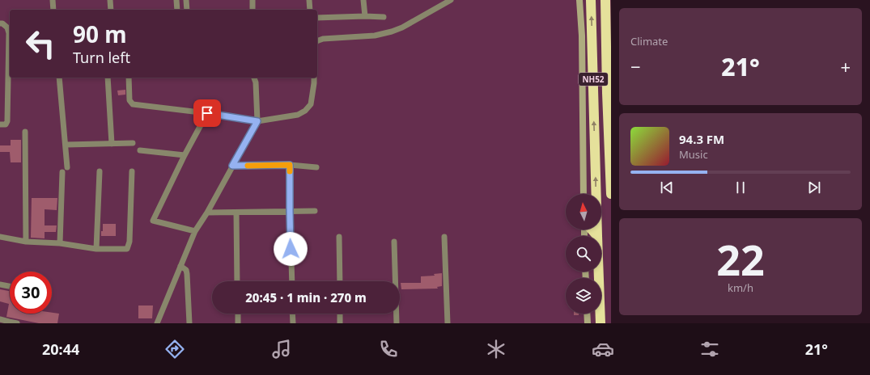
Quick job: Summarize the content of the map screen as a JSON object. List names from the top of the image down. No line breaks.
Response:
{"streets":{"highway":["NH52"]},"north":"top","page":{"tile":["Climate",["22","km/h"]],"turn":["90 m","Turn left"],"heat":["−","21°","+"],"song":["94.3 FM","Music"],"limit":"30","trip":"20:45 · 1 min · 270 m","tabs":["20:44","21°"]}}
